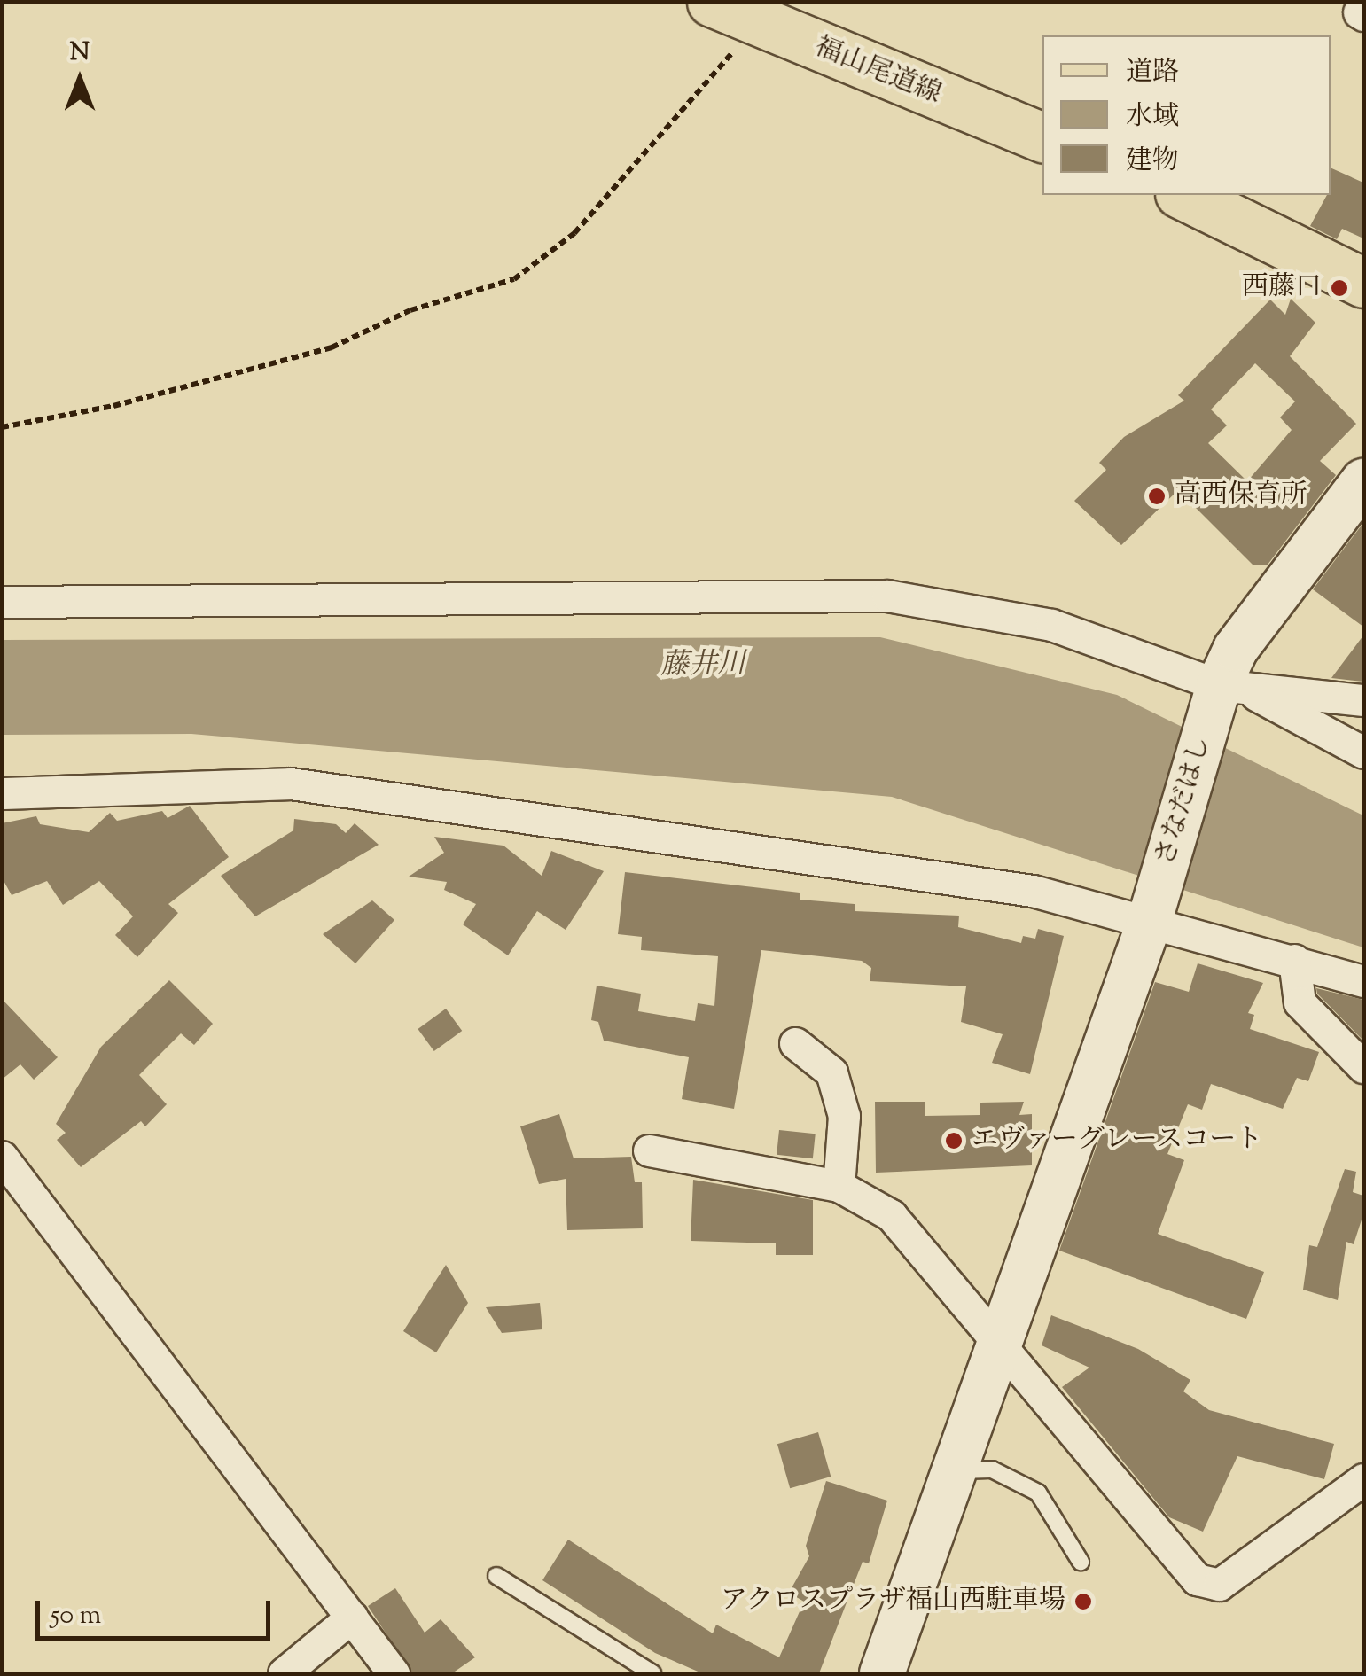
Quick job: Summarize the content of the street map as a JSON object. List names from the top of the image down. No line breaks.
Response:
{"streets":{"main road":["福山尾道線"],"street":["さなだはし"]},"water":["藤井川"],"places":["西藤口","高西保育所","エヴァーグレースコート","アクロスプラザ福山西駐車場"],"legend":["道路","水域","建物"],"scale_bar":"50 m","north":"top"}
